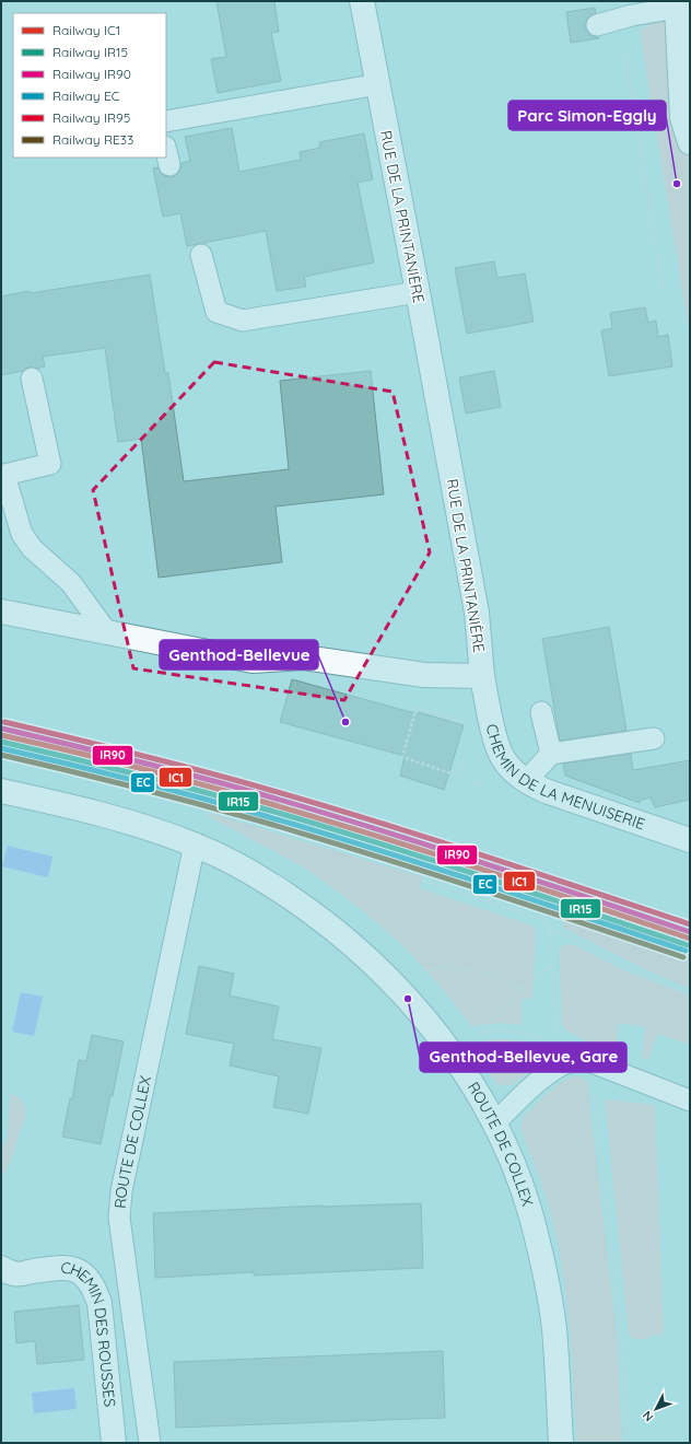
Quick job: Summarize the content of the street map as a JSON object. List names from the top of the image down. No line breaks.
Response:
{"streets":{"street":["RUE DE LA PRINTANIÈRE","CHEMIN DE LA MENUISERIE","ROUTE DE COLLEX","CHEMIN DES ROUSSES"]},"crossings":[["RUE DE LA PRINTANIÈRE","CHEMIN DE LA MENUISERIE"]],"places":["Parc Simon-Eggly","Genthod-Bellevue","Genthod-Bellevue, Gare"],"lines":["rail line IR95","rail line IR90","rail line IC1","rail line IR15","rail line EC","rail line RE33"],"legend":["Railway IC1","Railway IR15","Railway IR90","Railway EC","Railway IR95","Railway RE33"],"north":"bottom left"}
